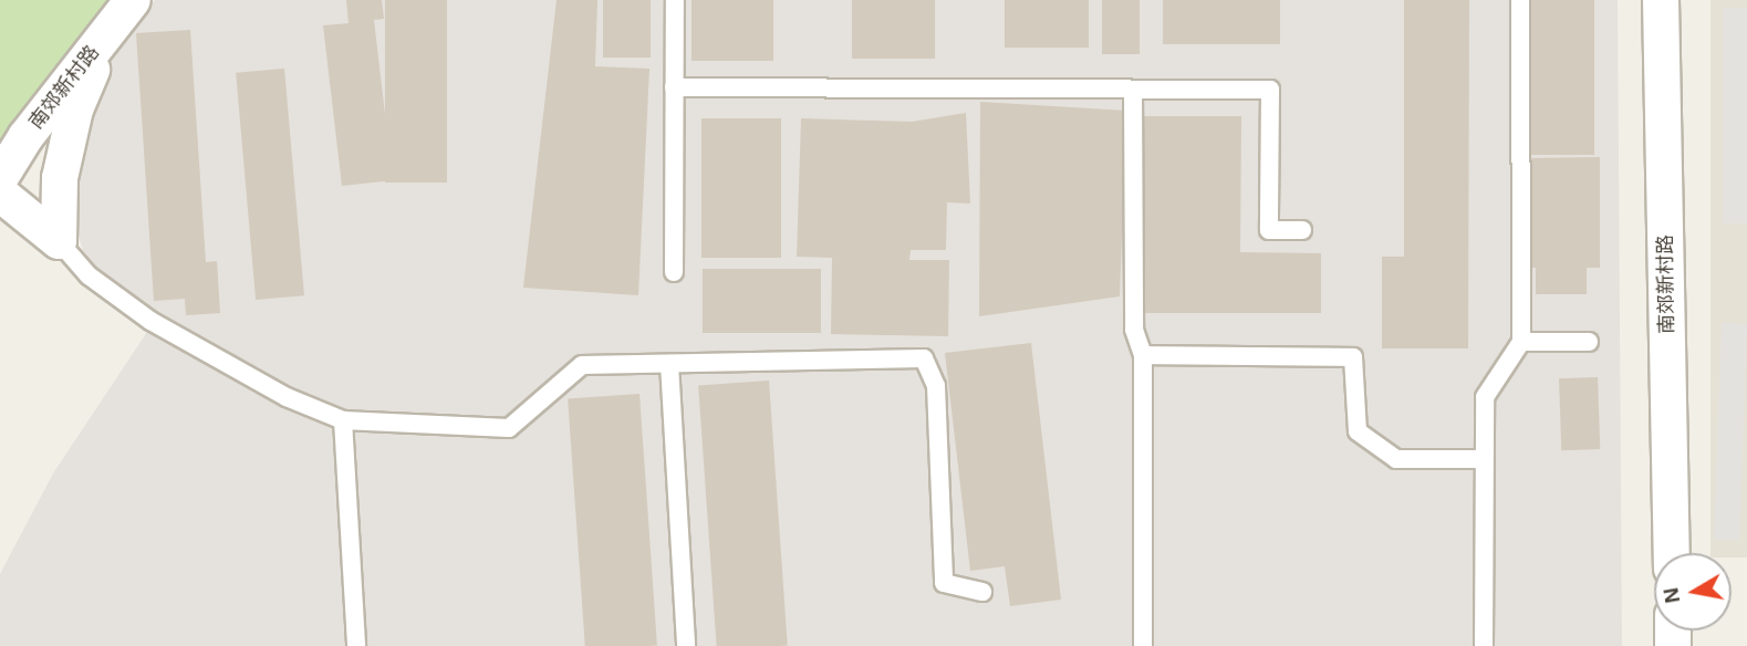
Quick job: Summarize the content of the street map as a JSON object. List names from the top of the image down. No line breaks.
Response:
{"streets":{"street":["南郊新村路"]},"north":"left"}
